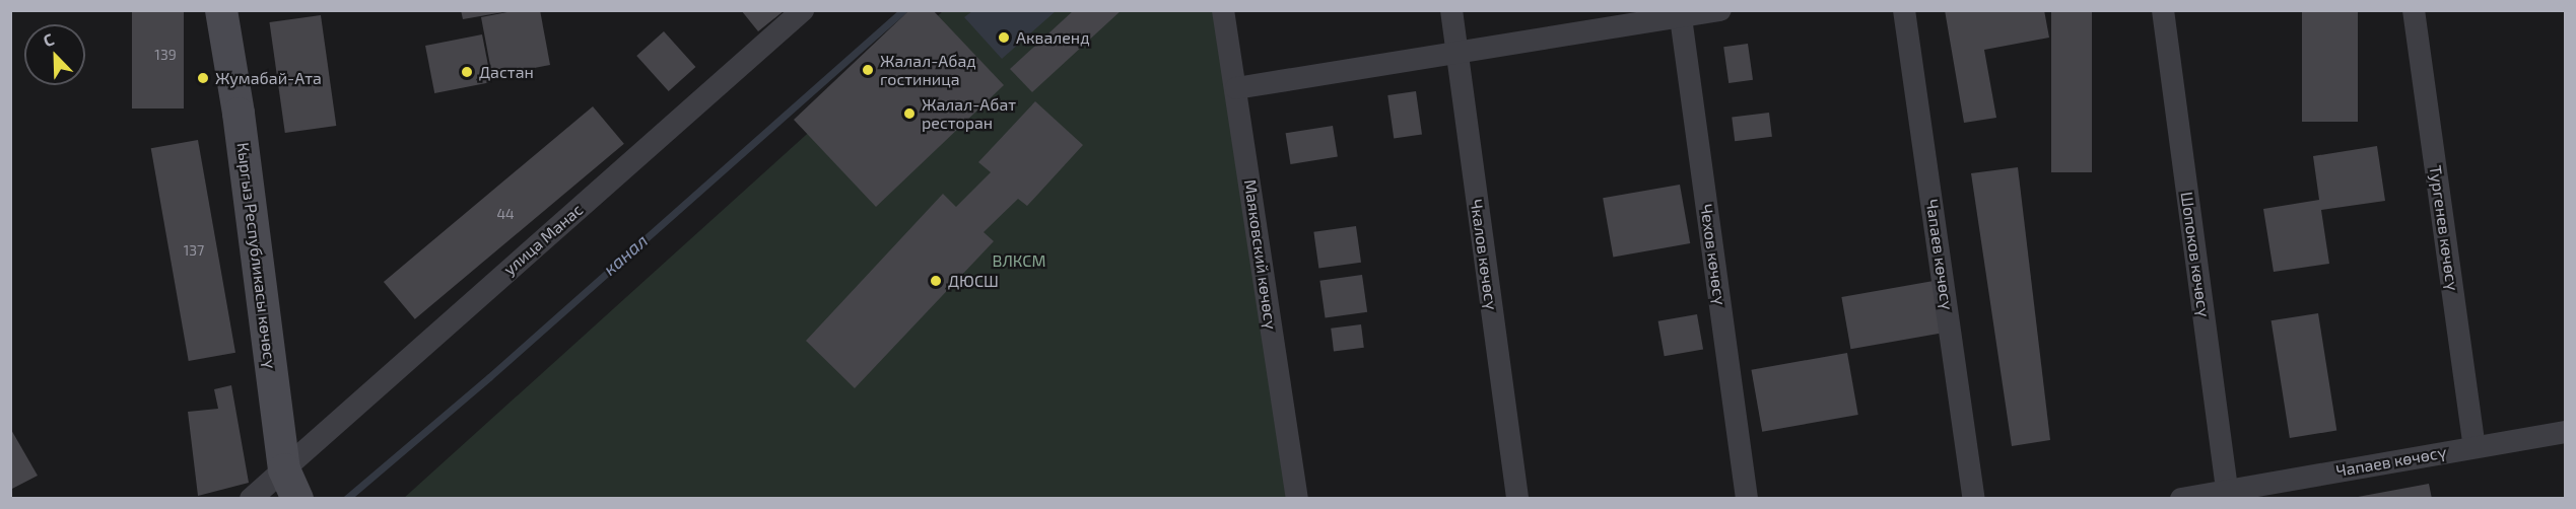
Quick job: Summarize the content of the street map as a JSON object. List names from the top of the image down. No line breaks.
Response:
{"streets":{"main road":["Кыргыз Республикасы көчөсү"],"street":["Тургенев көчөсү","улица Манас","Маяковский көчөсү","Чкалов көчөсү","Чехов көчөсү","Чапаев көчөсү","Шопоков көчөсү"]},"crossings":[["Тургенев көчөсү","Чапаев көчөсү"],["улица Манас","Кыргыз Республикасы көчөсү"],["Чапаев көчөсү","Шопоков көчөсү"]],"water":["канал"],"parks":["ВЛКСМ"],"places":["Акваленд","Жалал-Абад гостиница","Дастан","Жумабай-Ата","Жалал-Абат ресторан","ДЮСШ"],"house_numbers":["139","44","137"],"north":"top left"}
